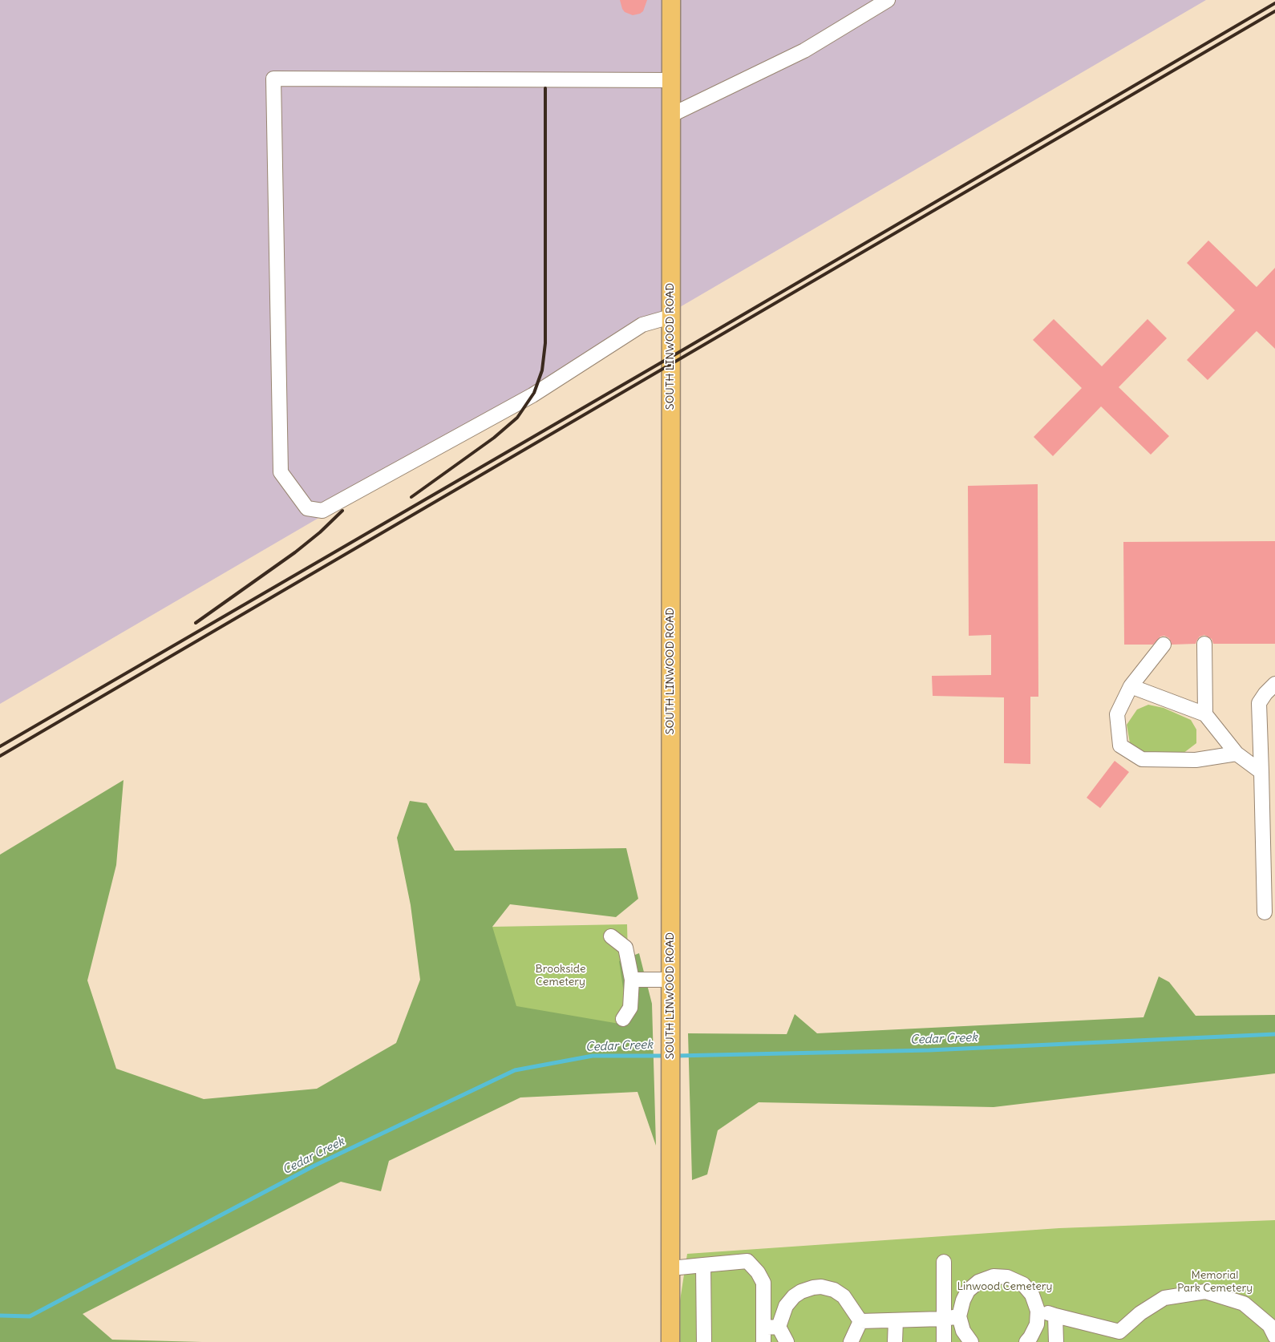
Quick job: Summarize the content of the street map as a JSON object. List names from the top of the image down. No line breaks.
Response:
{"streets":{"main road":["SOUTH LINWOOD ROAD"]},"water":["Cedar Creek"],"parks":["Brookside Cemetery","Memorial Park Cemetery","Linwood Cemetery"]}
